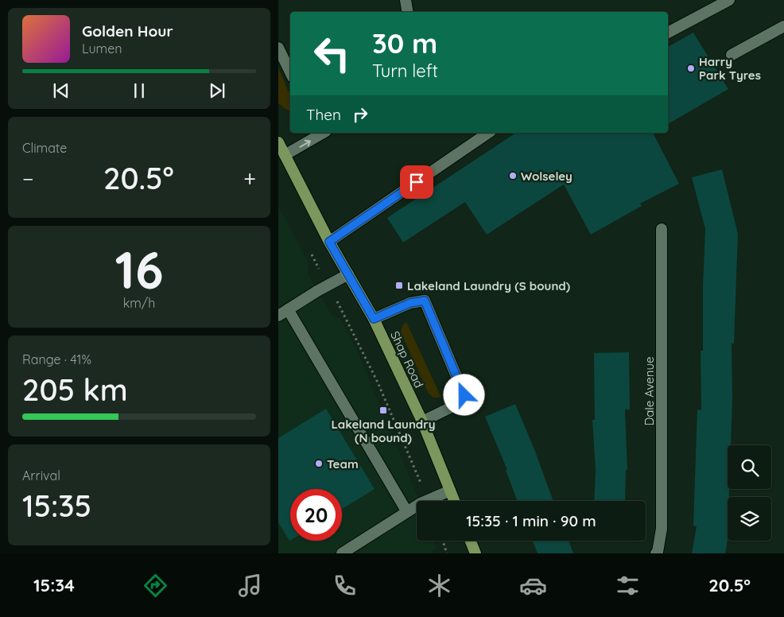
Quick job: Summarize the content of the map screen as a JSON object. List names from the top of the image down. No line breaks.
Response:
{"streets":{"highway":["Shap Road"],"street":["Dale Avenue"]},"places":{"other":["Harry Park Tyres","Wolseley","Team"],"transit":["Lakeland Laundry (S bound)","Lakeland Laundry (N bound)"]},"page":{"turn":["30 m","Turn left"],"song":["Golden Hour","Lumen"],"then":"Then","tile":["Climate",["16","km/h"],["Range · 41%","205 km"],["Arrival","15:35"]],"heat":["−","20.5°","+"],"limit":"20","trip":"15:35 · 1 min · 90 m","tabs":["15:34","20.5°"]}}
